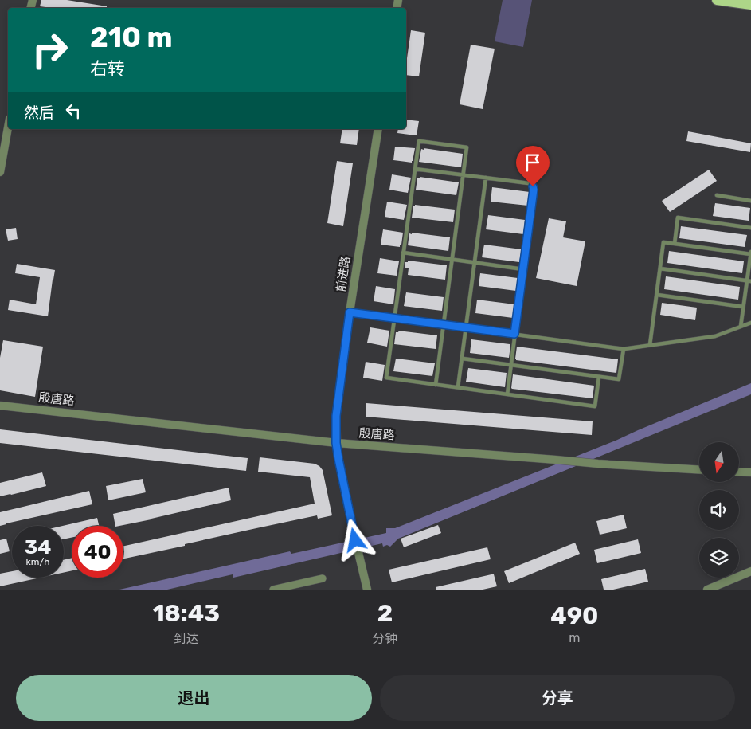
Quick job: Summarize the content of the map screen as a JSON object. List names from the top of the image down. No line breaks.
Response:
{"streets":{"street":["前进路","殷唐路"]},"crossings":[["前进路","殷唐路"]],"north":"bottom","page":{"turn":["210 m","右转"],"then":"然后","speed":"34 km/h","limit":"40","eta":["18:43","到达","2","分钟","490","m"],"buttons":["退出","分享"]}}
